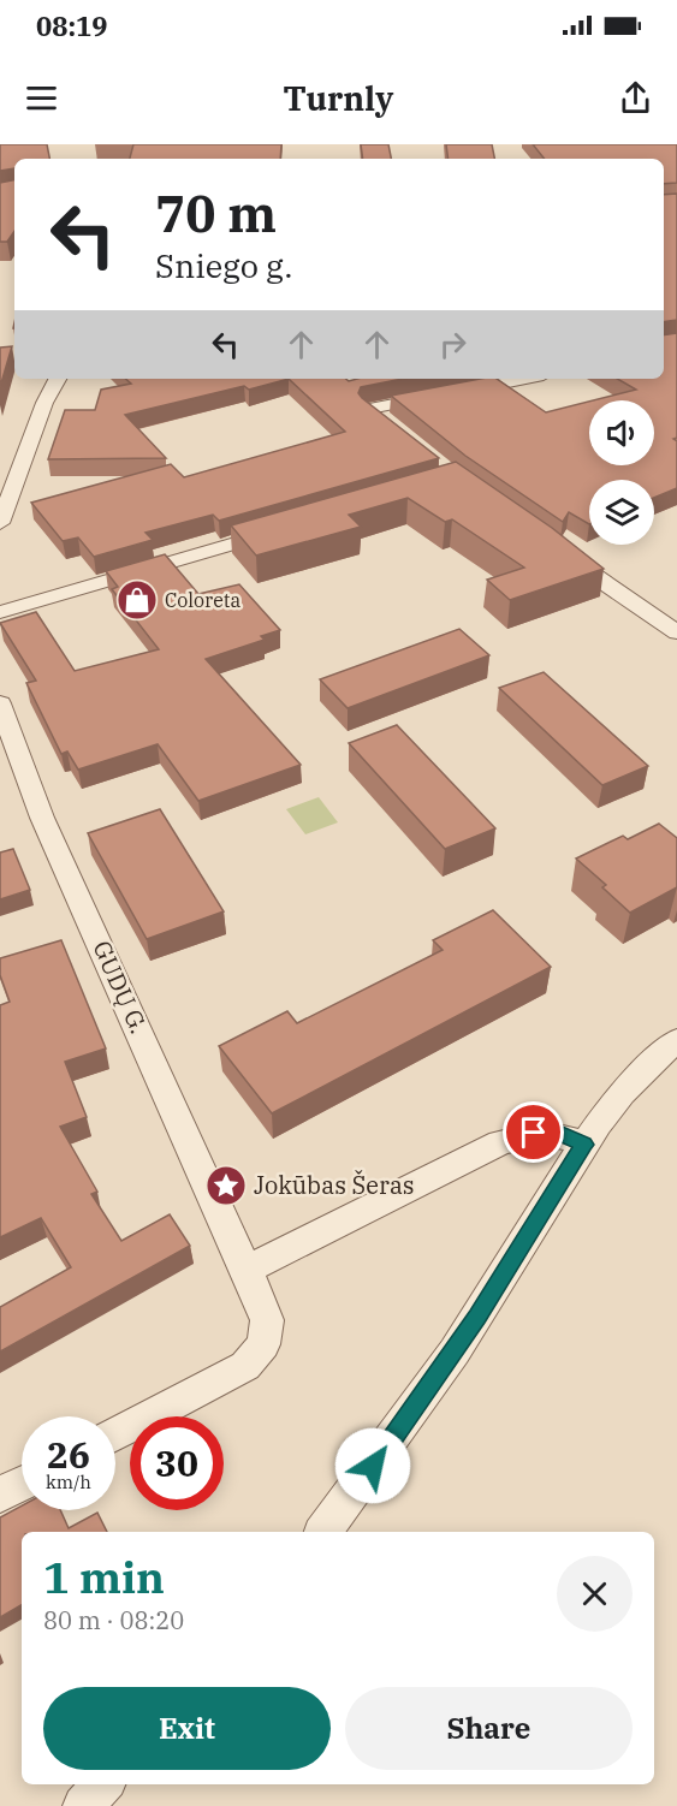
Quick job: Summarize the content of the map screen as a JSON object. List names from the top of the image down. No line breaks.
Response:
{"streets":{"street":["GUDŲ G."]},"places":{"shop":["Coloreta"],"place":["Jokūbas Šeras"]},"page":{"status":"08:19","header":"Turnly","turn":["70 m","Sniego g."],"speed":"26 km/h","limit":"30","heading":["1 min","80 m · 08:20"],"buttons":["Exit","Share"]}}
